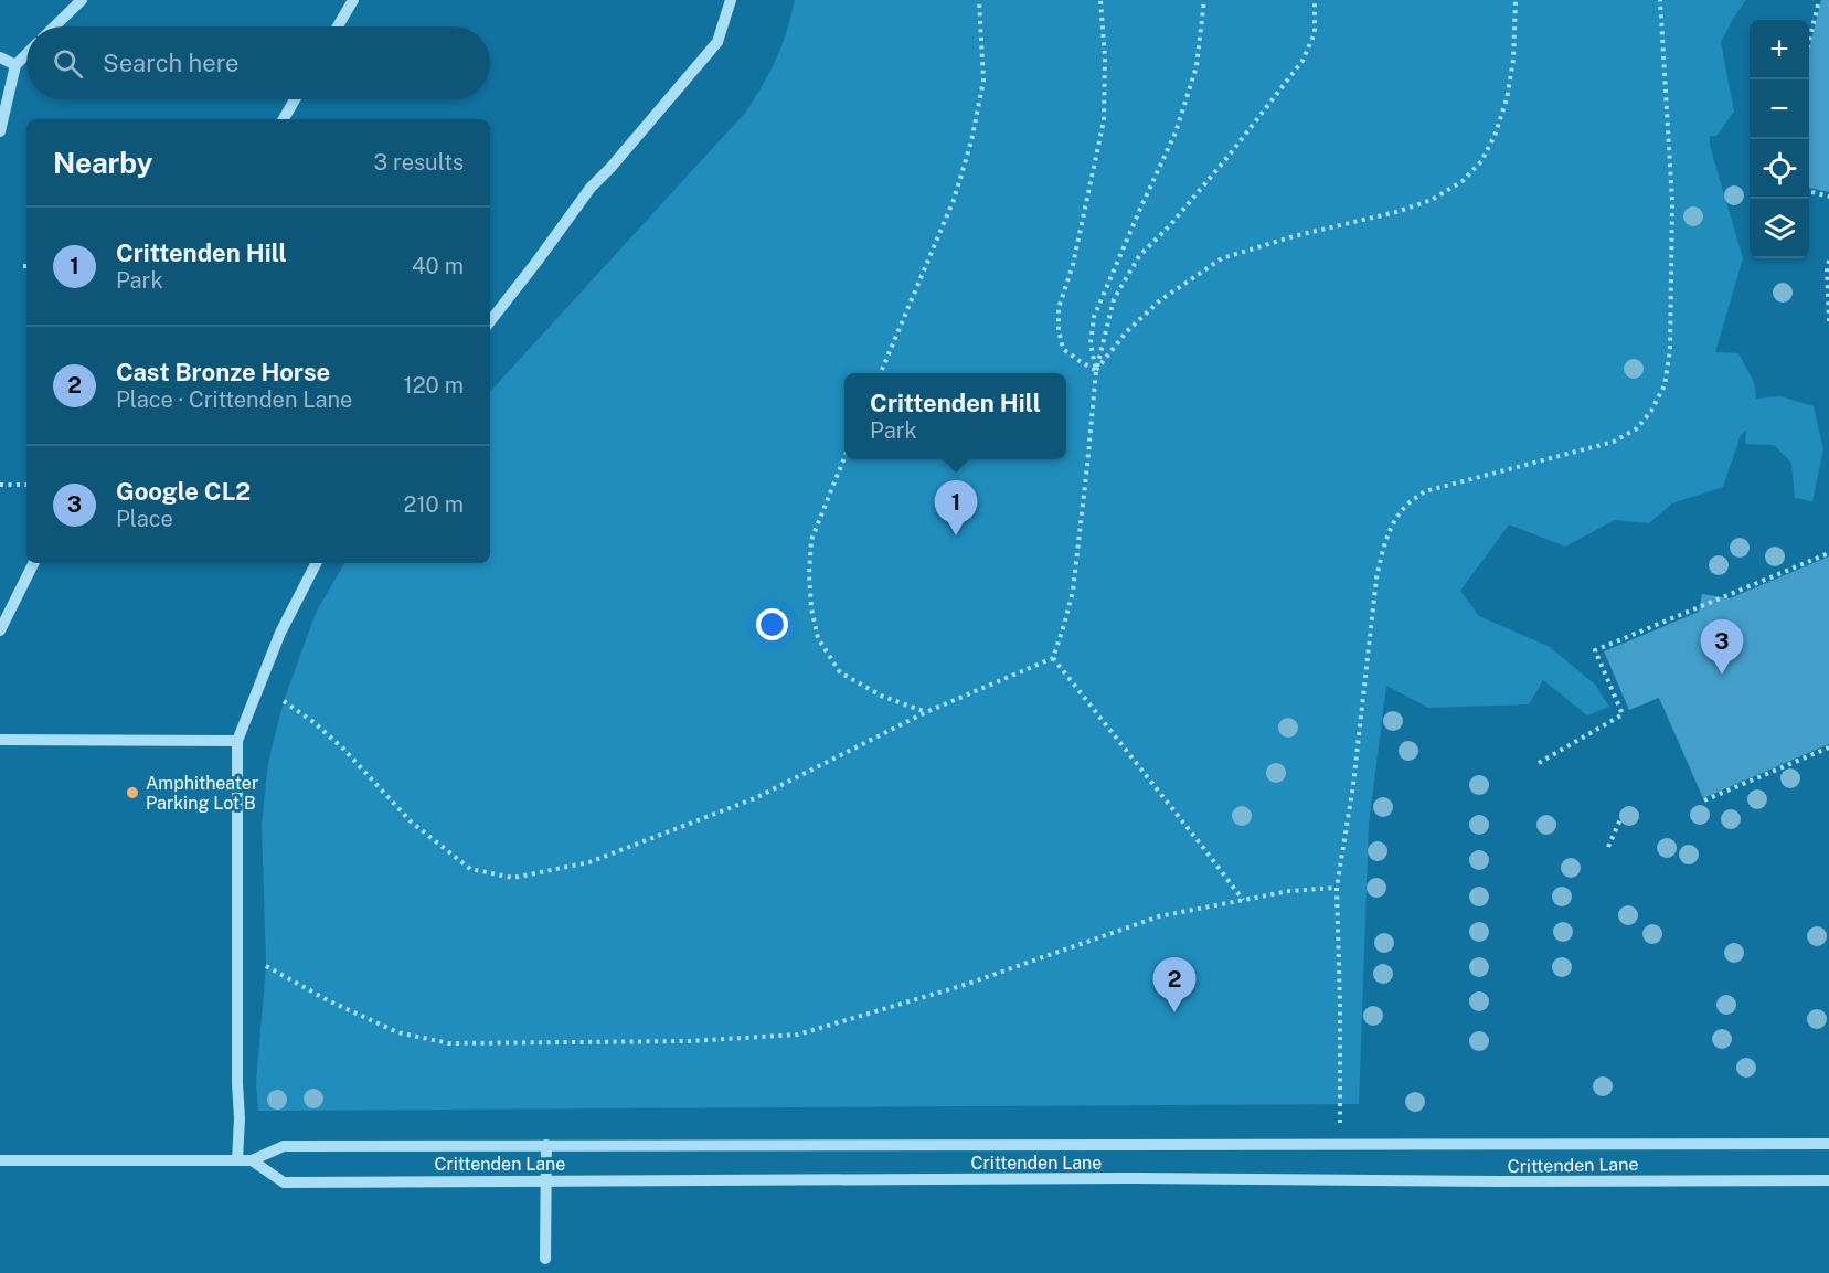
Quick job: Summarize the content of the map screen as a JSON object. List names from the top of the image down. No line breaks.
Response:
{"streets":{"street":["Crittenden Lane"]},"places":["Amphitheater Parking Lot B"],"page":{"map_buttons":["+","−"],"search":"Search here","heading":["Nearby","3 results"],"list":[{"mark":"1","name":"Crittenden Hill","note":"Park","value":"40 m"},{"mark":"2","name":"Cast Bronze Horse","note":"Place · Crittenden Lane","value":"120 m"},{"mark":"3","name":"Google CL2","note":"Place","value":"210 m"}],"popup":["Crittenden Hill","Park"],"pins":["1","3","2"]}}
